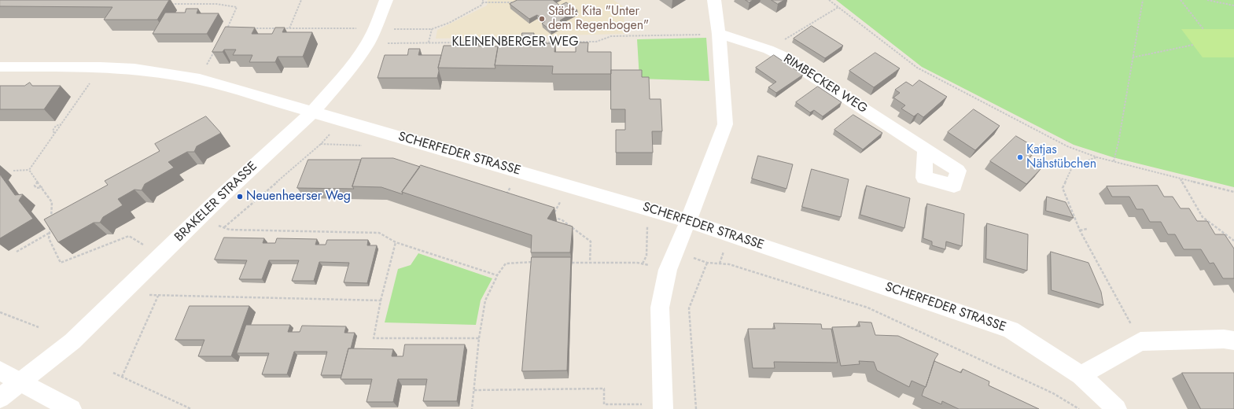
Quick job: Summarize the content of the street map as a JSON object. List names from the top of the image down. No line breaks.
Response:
{"streets":{"street":["RIMBECKER WEG","SCHERFEDER STRASSE","BRAKELER STRASSE"],"path":["KLEINENBERGER WEG"]},"crossings":[["KLEINENBERGER WEG","RIMBECKER WEG"],["KLEINENBERGER WEG","BRAKELER STRASSE"],["SCHERFEDER STRASSE","BRAKELER STRASSE"]],"places":["Städt. Kita \"Unter dem Regenbogen\"","Katjas Nähstübchen","Neuenheerser Weg"]}
